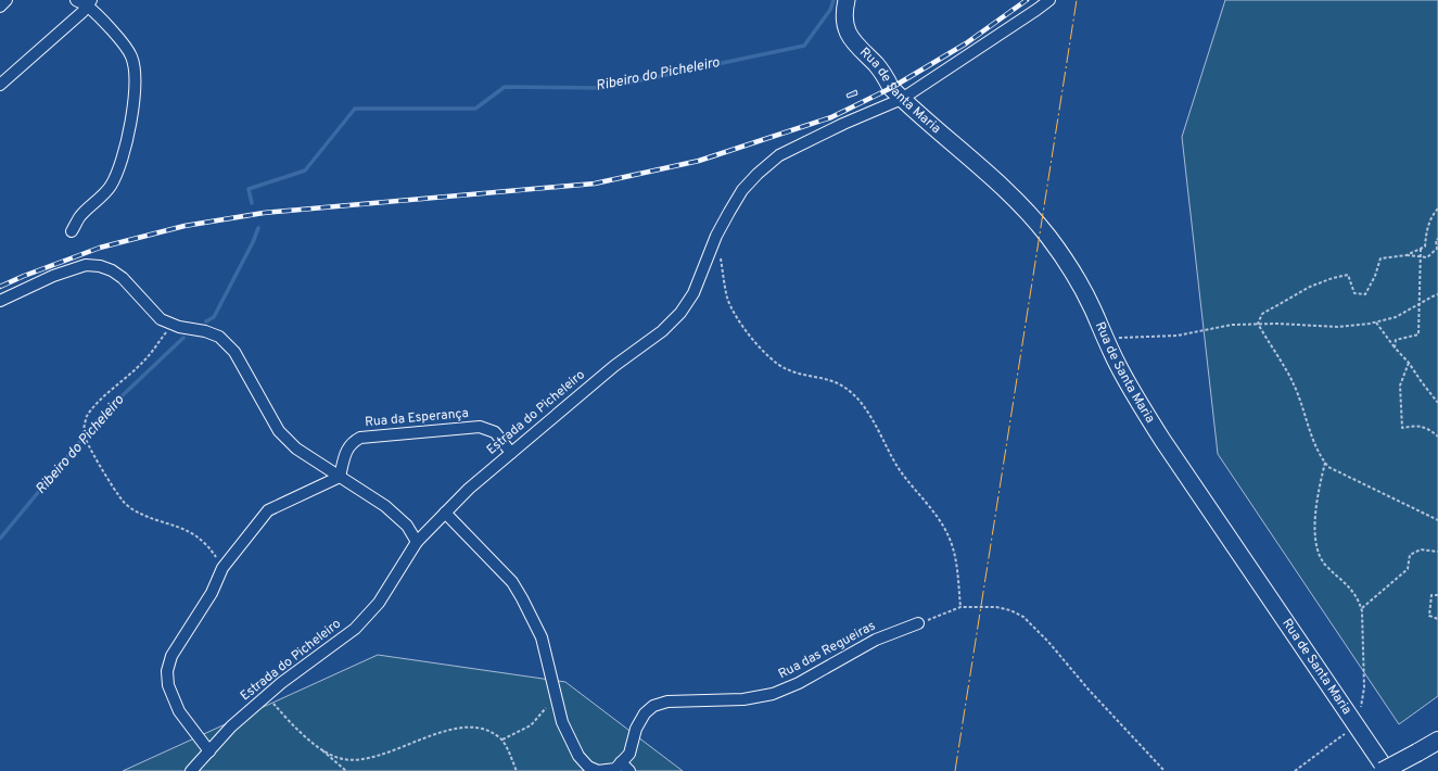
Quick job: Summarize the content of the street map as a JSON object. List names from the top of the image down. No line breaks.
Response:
{"streets":{"street":["Rua de Santa Maria","Estrada do Picheleiro","Rua da Esperança","Rua das Regueiras"]},"crossings":[["Rua de Santa Maria","Estrada do Picheleiro"],["Estrada do Picheleiro","Rua da Esperança"]],"water":["Ribeiro do Picheleiro"]}
